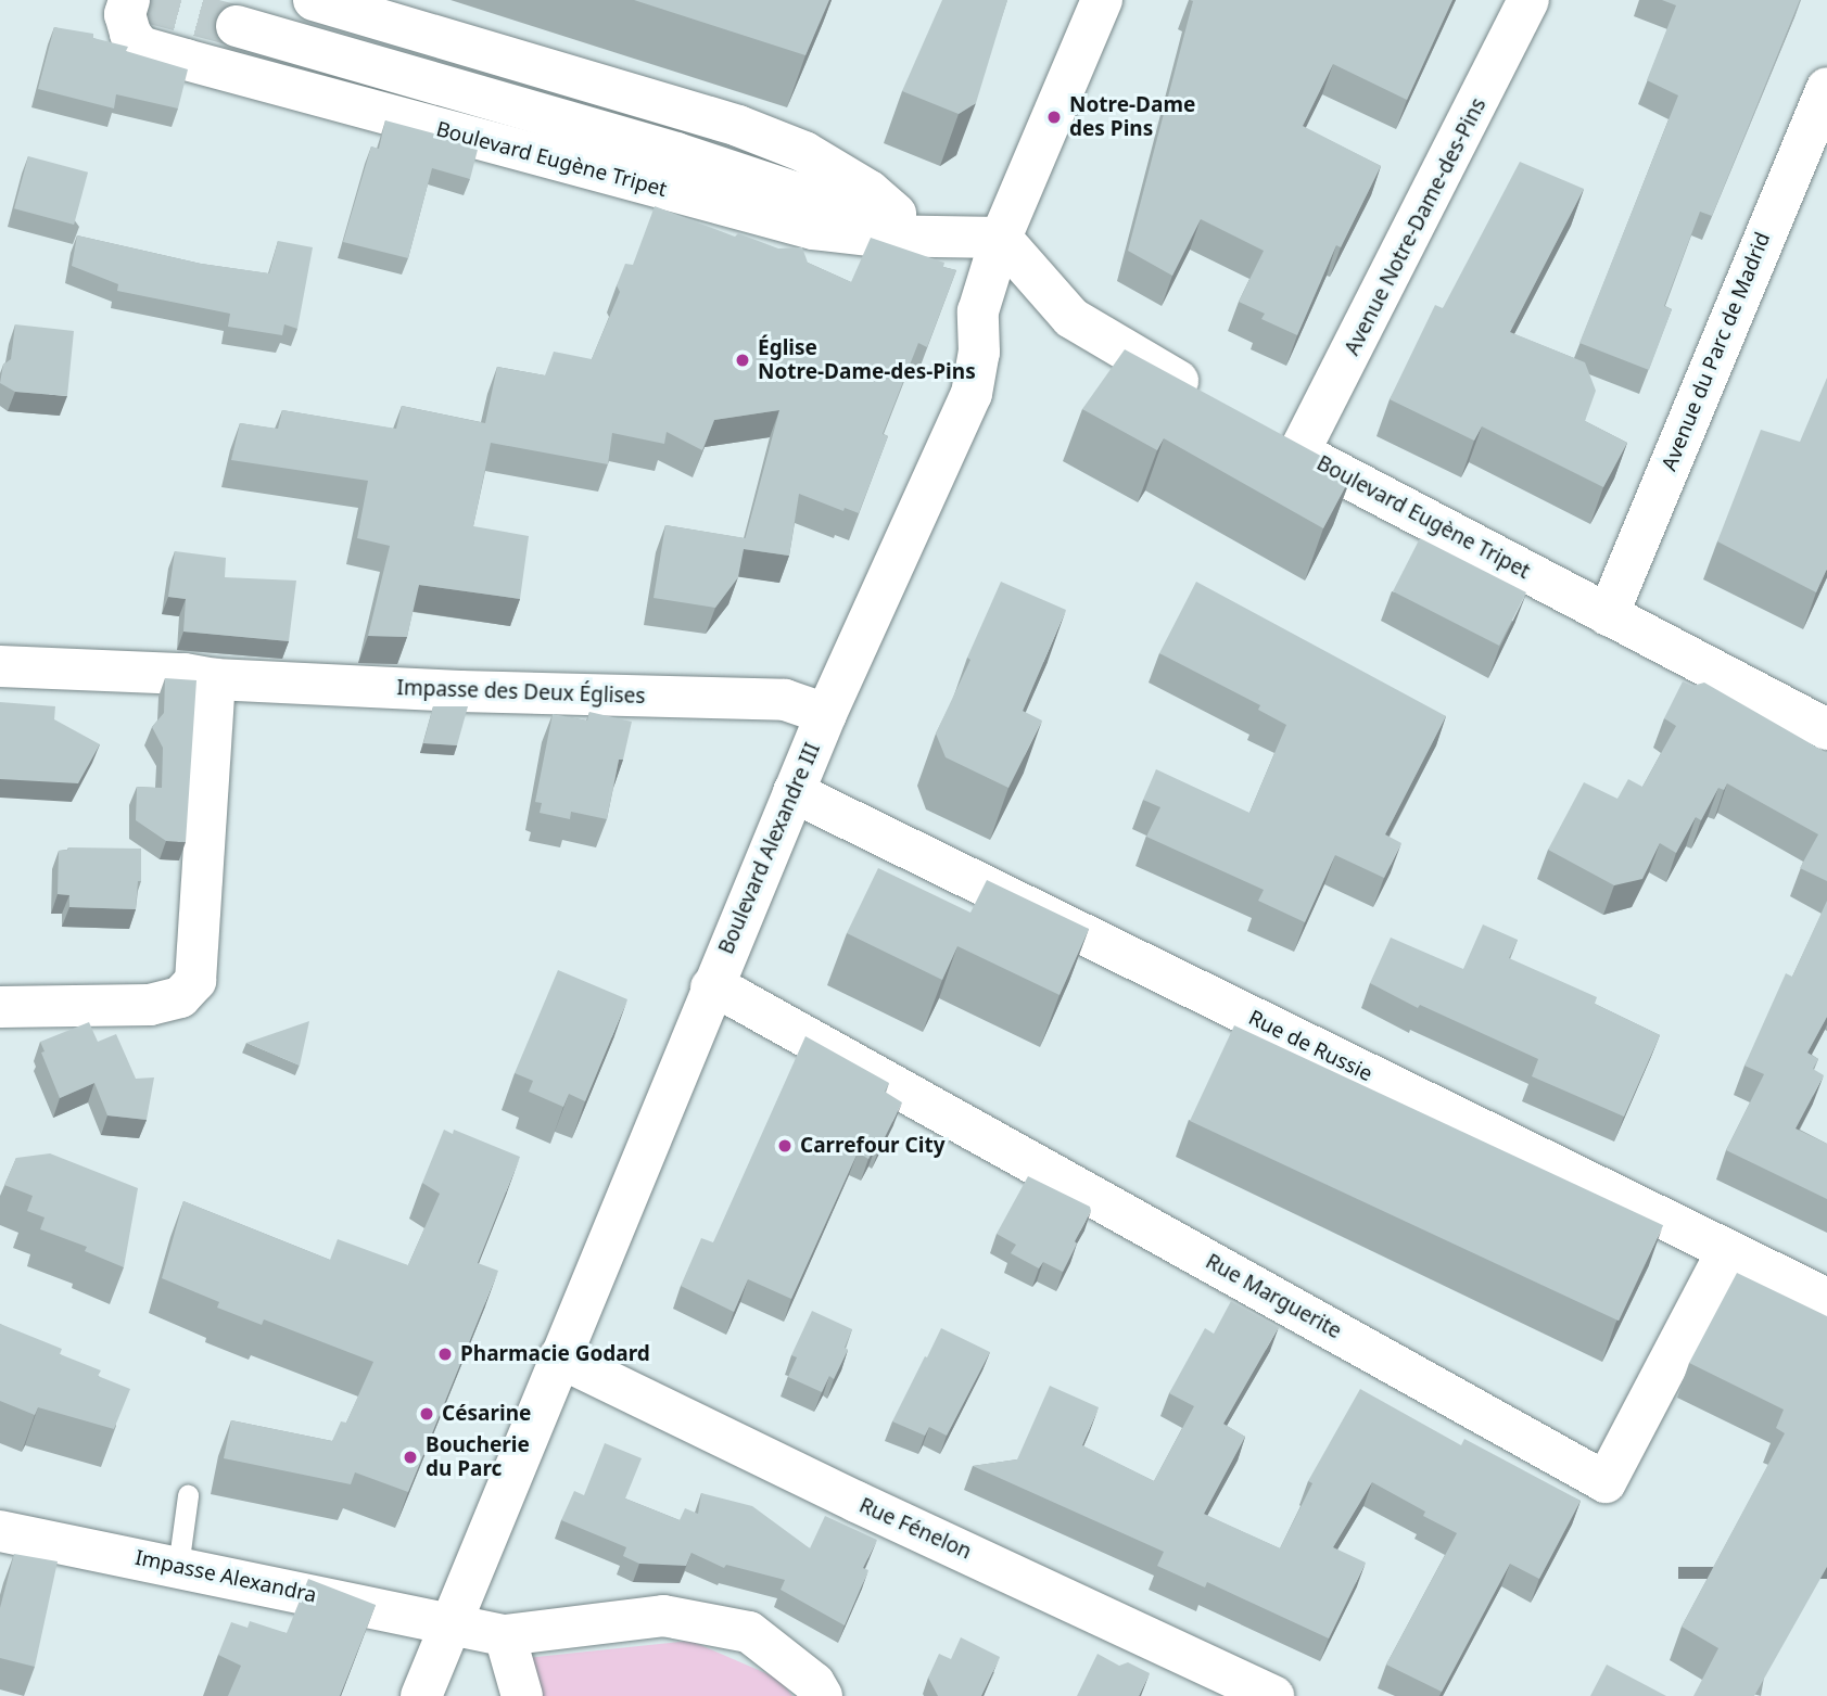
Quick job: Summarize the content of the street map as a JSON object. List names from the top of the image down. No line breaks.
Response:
{"streets":{"street":["Boulevard Eugène Tripet","Avenue Notre-Dame-des-Pins","Avenue du Parc de Madrid","Impasse des Deux Églises","Boulevard Alexandre III","Rue de Russie","Rue Marguerite","Rue Fénelon","Impasse Alexandra"]},"crossings":[["Boulevard Eugène Tripet","Avenue Notre-Dame-des-Pins"],["Boulevard Eugène Tripet","Avenue du Parc de Madrid"],["Boulevard Eugène Tripet","Boulevard Alexandre III"],["Impasse des Deux Églises","Boulevard Alexandre III"],["Boulevard Alexandre III","Rue de Russie"],["Boulevard Alexandre III","Rue Marguerite"],["Boulevard Alexandre III","Rue Fénelon"],["Boulevard Alexandre III","Impasse Alexandra"],["Rue de Russie","Rue Marguerite"]],"places":["Notre-Dame des Pins","Église Notre-Dame-des-Pins","Carrefour City","Pharmacie Godard","Césarine","Boucherie du Parc"]}
